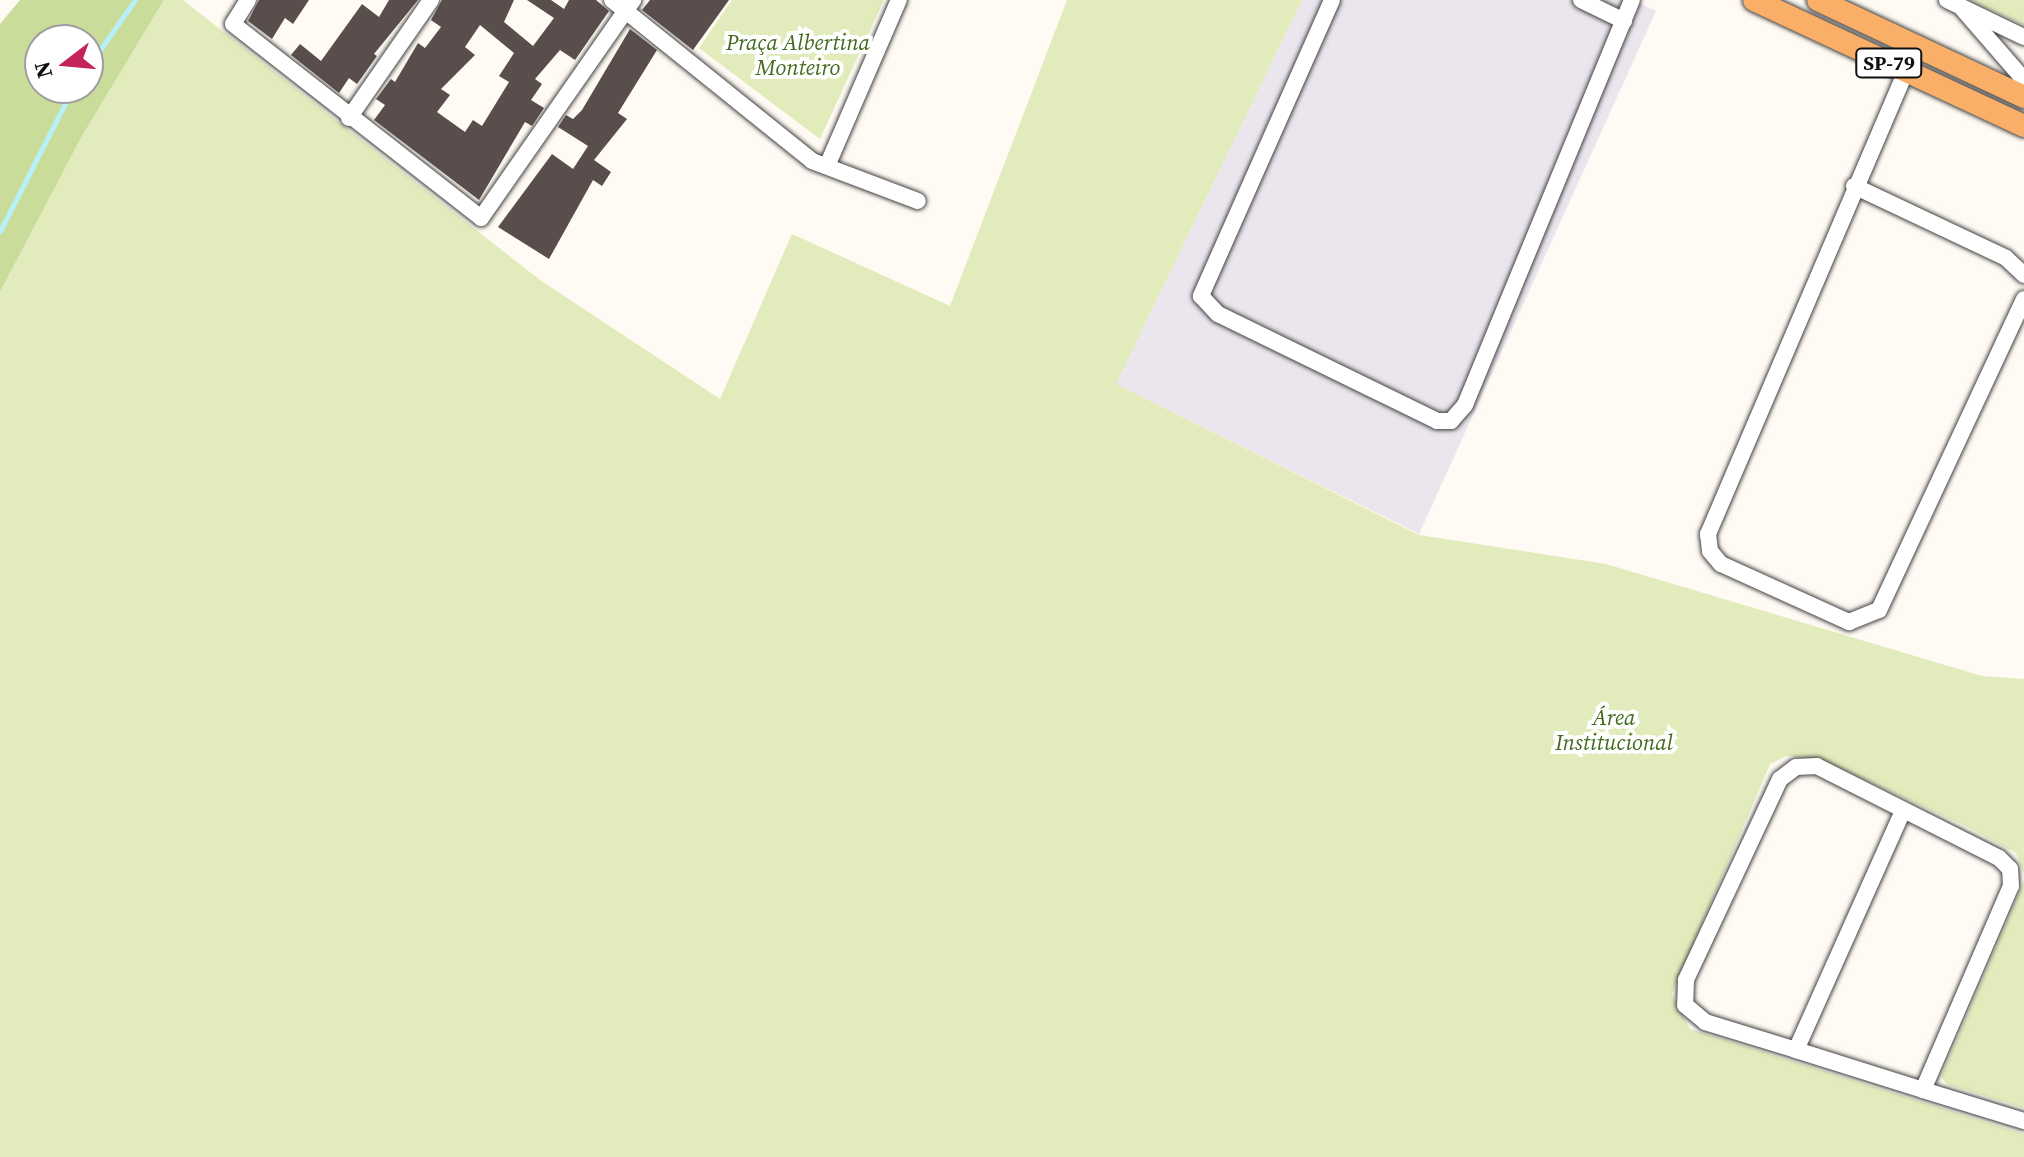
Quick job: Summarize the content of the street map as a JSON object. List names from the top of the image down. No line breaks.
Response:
{"streets":{"main road":["SP-79"]},"parks":["Praça Albertina Monteiro","Área Institucional"],"north":"left"}
